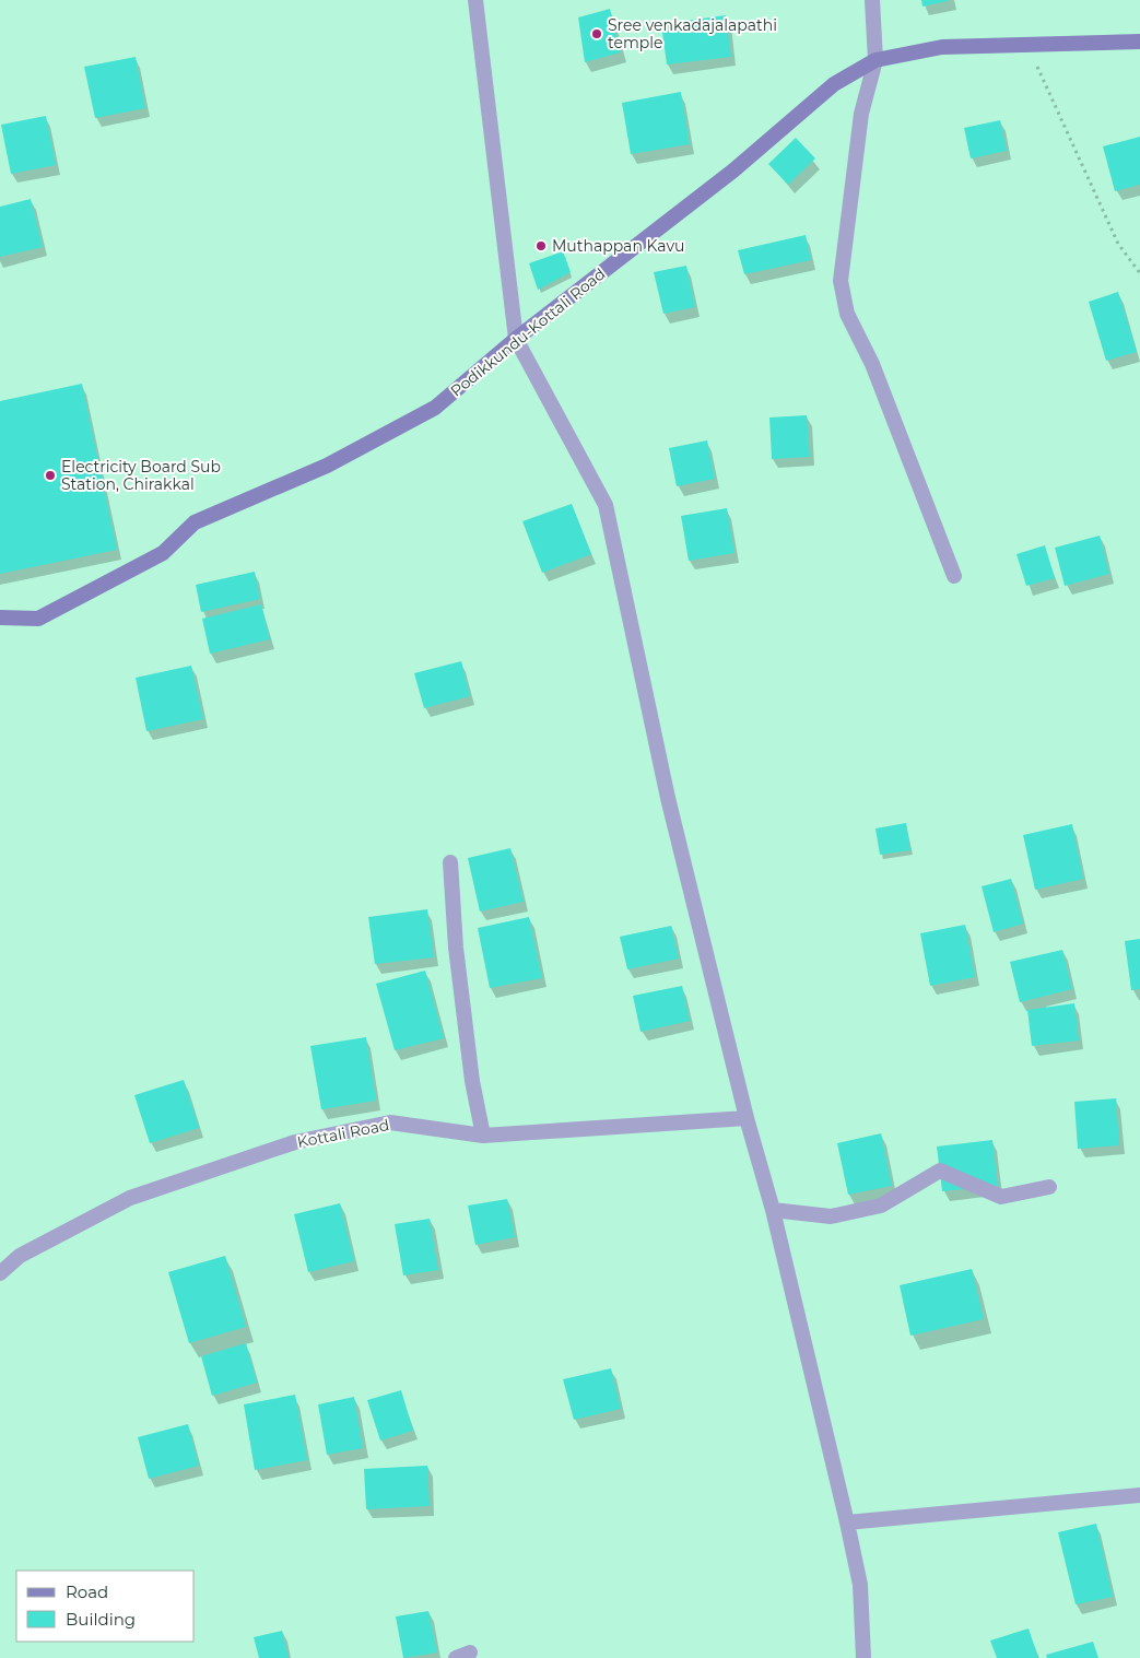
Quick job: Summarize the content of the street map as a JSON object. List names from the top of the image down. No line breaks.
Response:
{"streets":{"main road":["Podikkundu-Kottali Road"],"street":["Kottali Road"]},"places":["Sree venkadajalapathi temple","Muthappan Kavu","Electricity Board Sub Station, Chirakkal"],"legend":["Road","Building"]}
